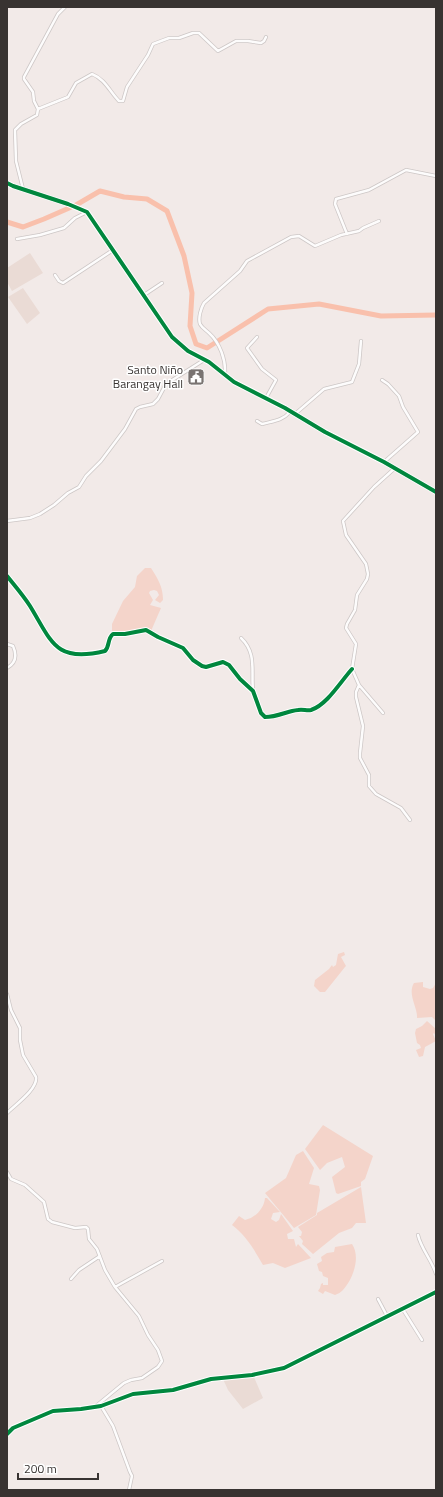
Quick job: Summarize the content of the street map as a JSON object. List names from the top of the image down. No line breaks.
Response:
{"places":{"public building":["Santo Niño Barangay Hall"]},"scale_bar":"200 m"}
